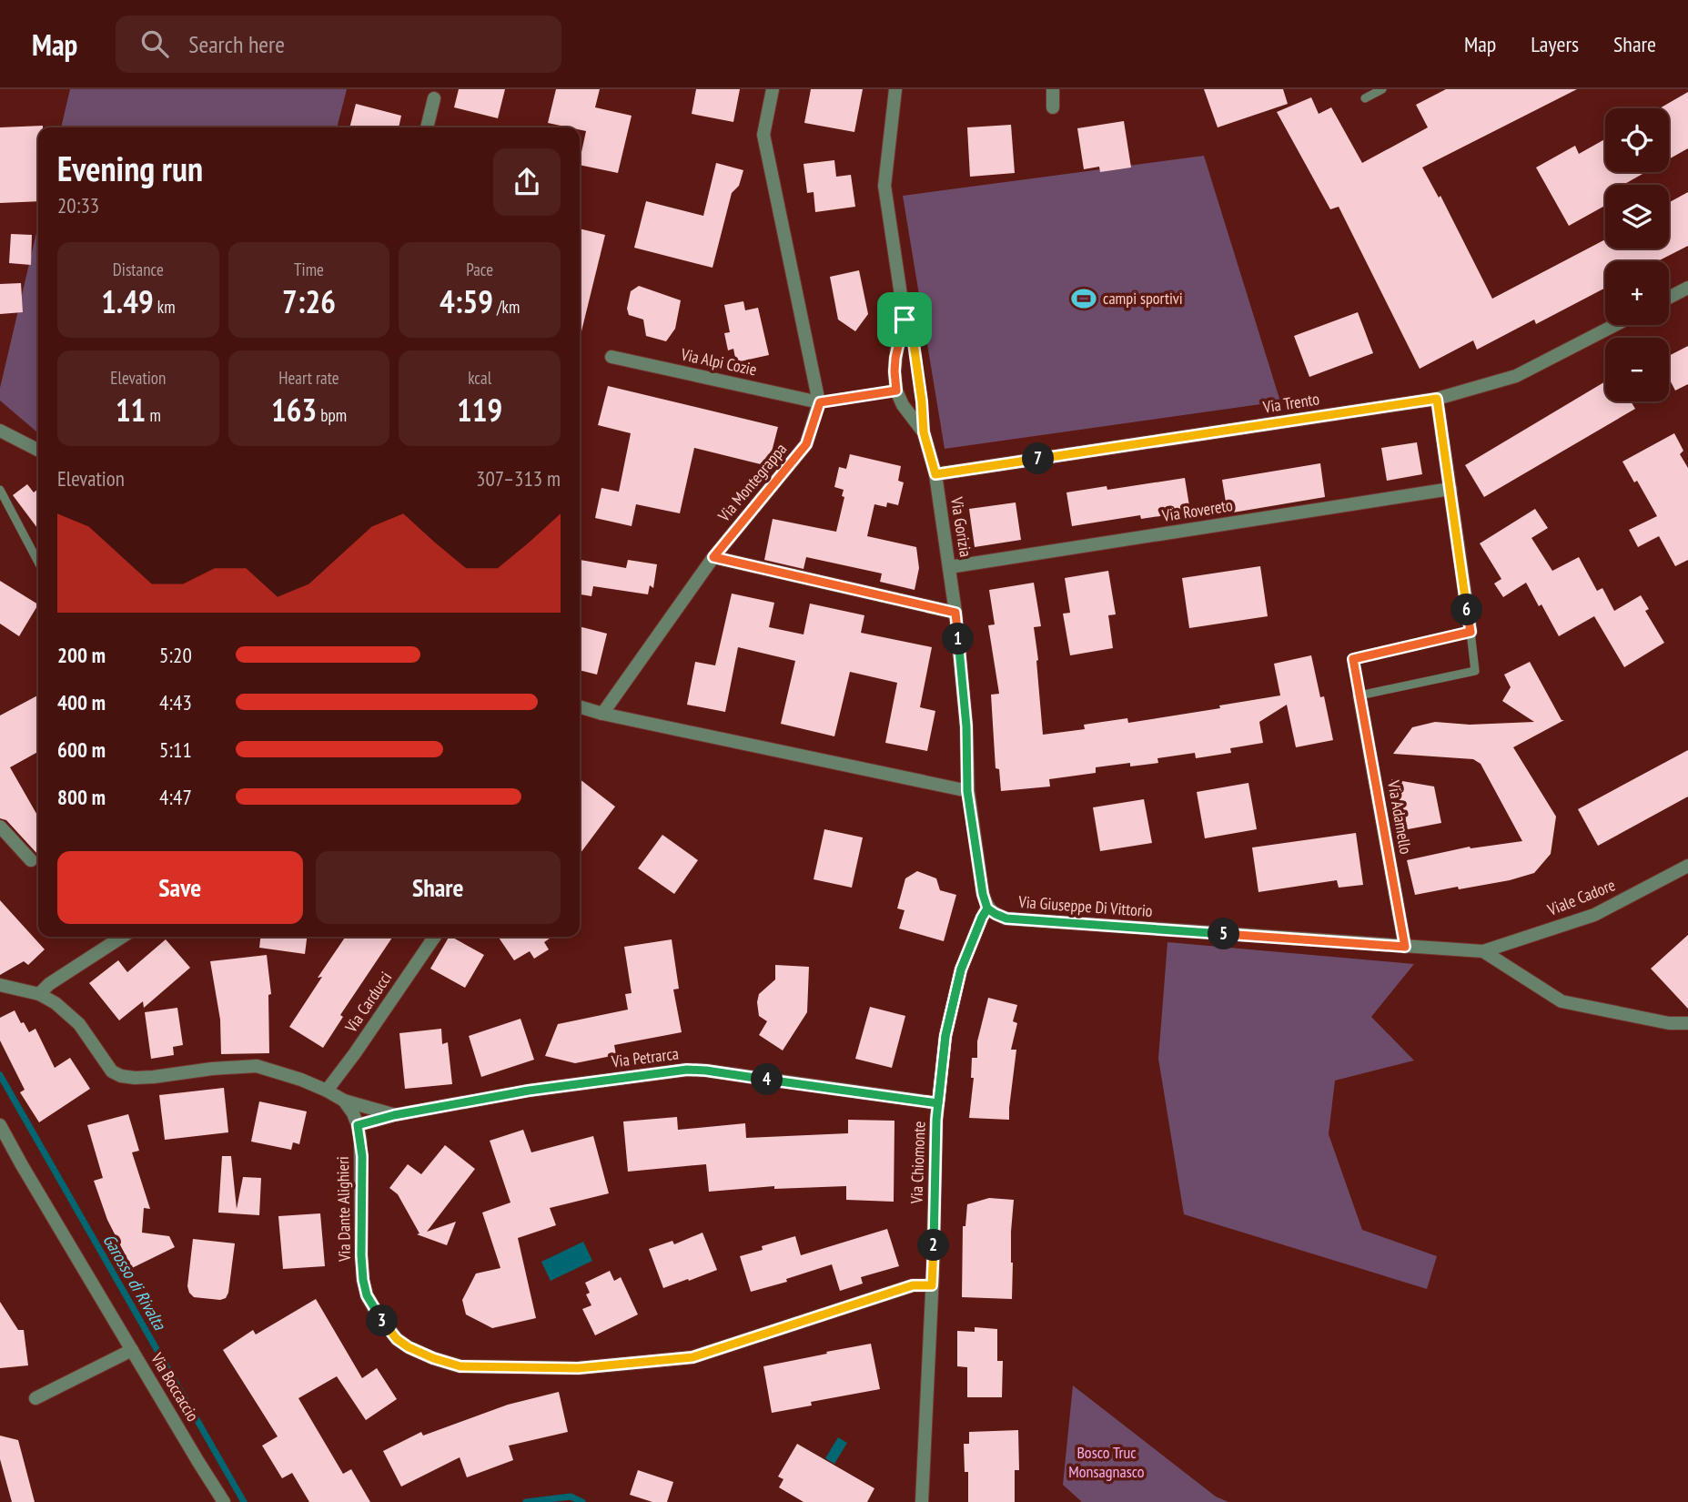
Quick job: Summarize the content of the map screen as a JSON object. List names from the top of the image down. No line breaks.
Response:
{"streets":{"street":["Via Alpi Cozie","Via Trento","Via Montegrappa","Via Rovereto","Via Gorizia","Via Adamello","Viale Cadore","Via Giuseppe Di Vittorio","Via Carducci","Via Petrarca","Via Chiomonte","Via Dante Alighieri","Via Boccaccio"]},"crossings":[["Via Alpi Cozie","Via Montegrappa"],["Via Trento","Via Gorizia"],["Via Rovereto","Via Gorizia"],["Via Adamello","Via Giuseppe Di Vittorio"],["Viale Cadore","Via Giuseppe Di Vittorio"],["Via Giuseppe Di Vittorio","Via Chiomonte"],["Via Petrarca","Via Chiomonte"],["Via Petrarca","Via Dante Alighieri"],["Via Chiomonte","Via Dante Alighieri"]],"water":["Garosso di Rivalta"],"parks":["Bosco Truc Monsagnasco"],"places":{"sports":["campi sportivi"]},"page":{"header":"Map","search":"Search here","nav":["Map","Layers","Share"],"map_buttons":["+","−"],"heading":["Evening run","20:33"],"stats":[["Distance","1.49 km"],["Time","7:26"],["Pace","4:59 /km"],["Elevation","11 m"],["Heart rate","163 bpm"],["kcal","119"]],"pins":["7","6","1","5","4","2","3"],"chart":["Elevation","307–313 m"],"list":[{"name":"200 m","note":"5:20"},{"name":"400 m","note":"4:43"},{"name":"600 m","note":"5:11"},{"name":"800 m","note":"4:47"}],"buttons":["Save","Share"]}}
